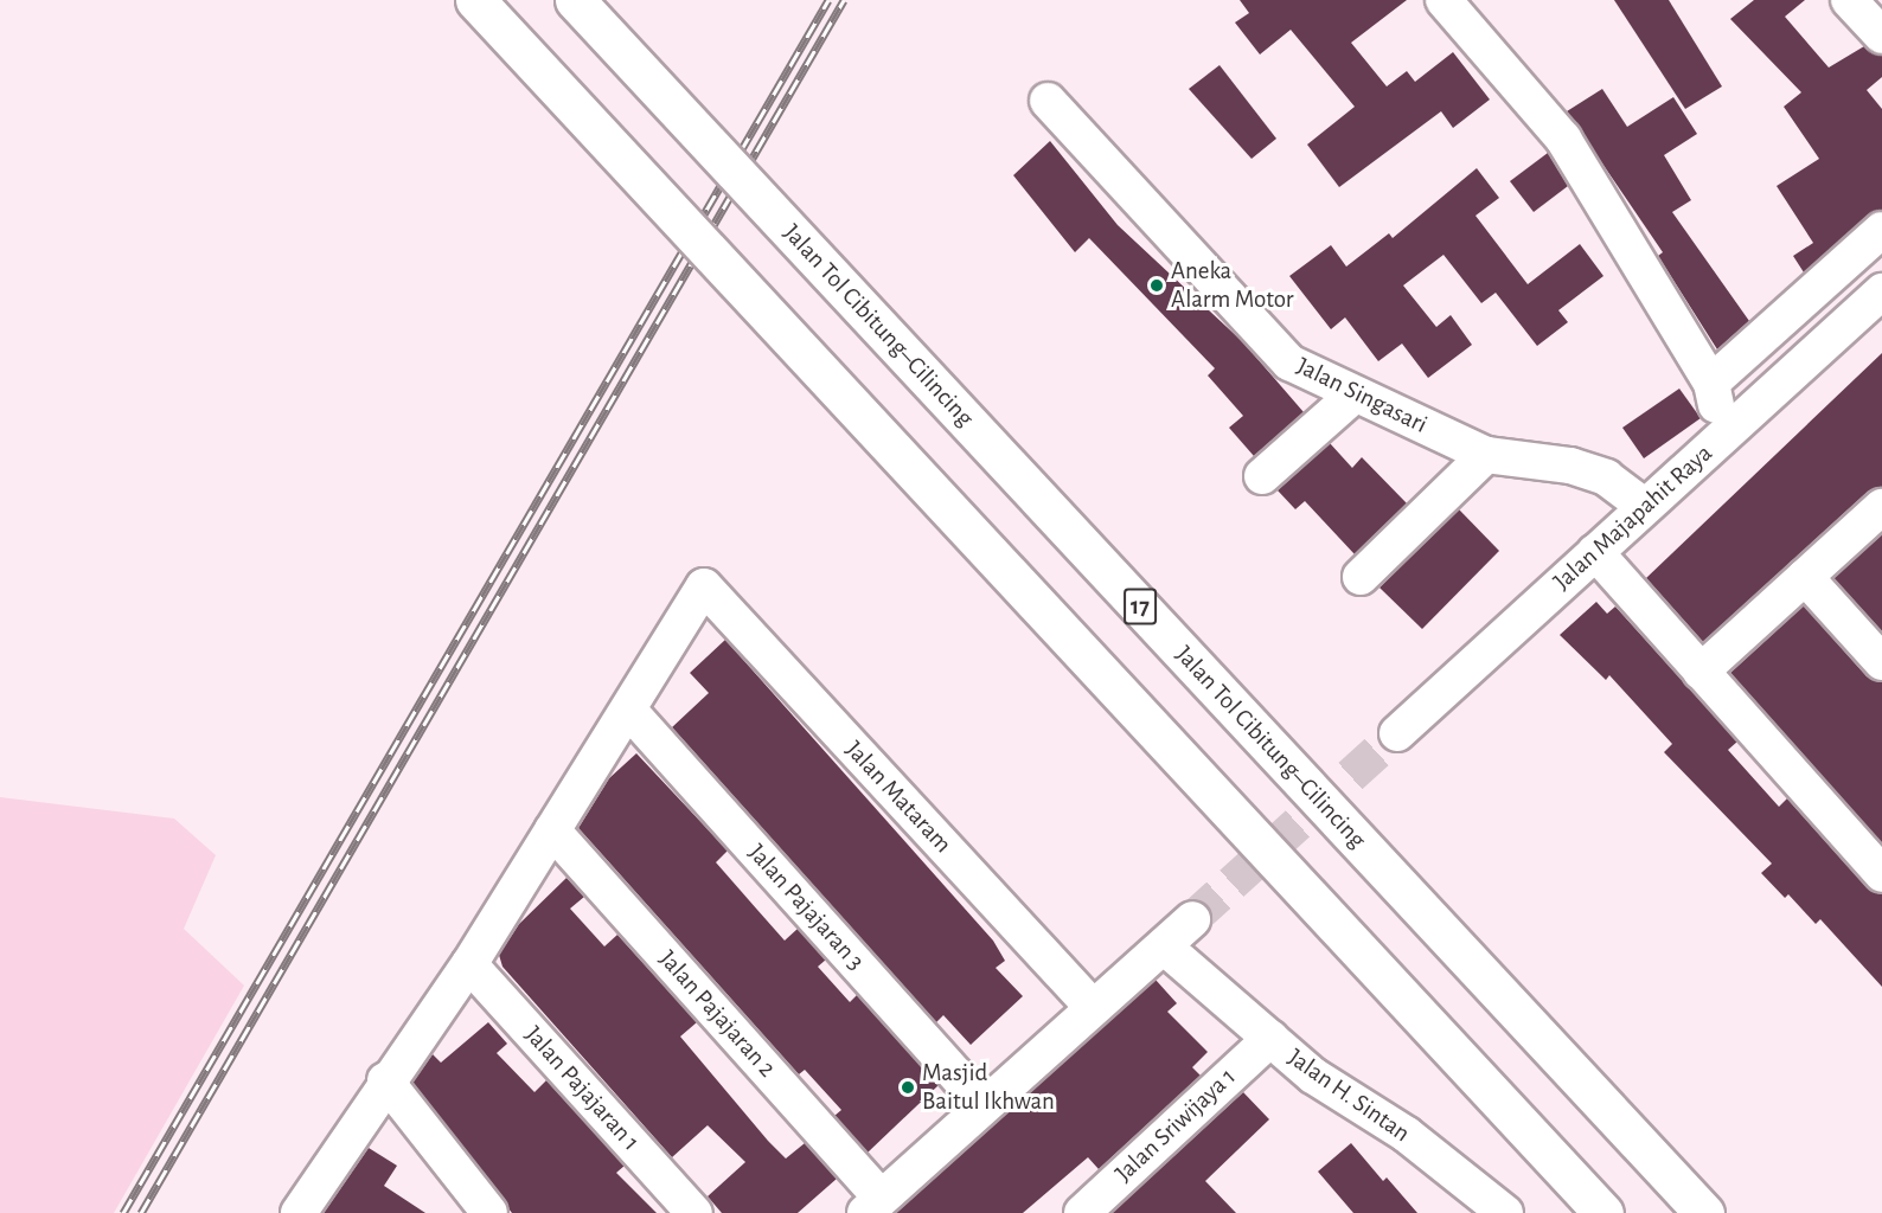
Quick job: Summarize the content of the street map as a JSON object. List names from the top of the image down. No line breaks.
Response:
{"streets":{"highway":["Jalan Tol Cibitung–Cilincing","17"],"street":["Jalan Singasari","Jalan Majapahit Raya","Jalan Mataram","Jalan Pajajaran 3","Jalan Pajajaran 2","Jalan Pajajaran 1","Jalan H. Sintan","Jalan Sriwijaya 1"]},"crossings":[["Jalan Singasari","Jalan Majapahit Raya"],["Jalan Mataram","Jalan Pajajaran 3"],["Jalan H. Sintan","Jalan Sriwijaya 1"]],"places":["Aneka Alarm Motor","Masjid Baitul Ikhwan"]}
